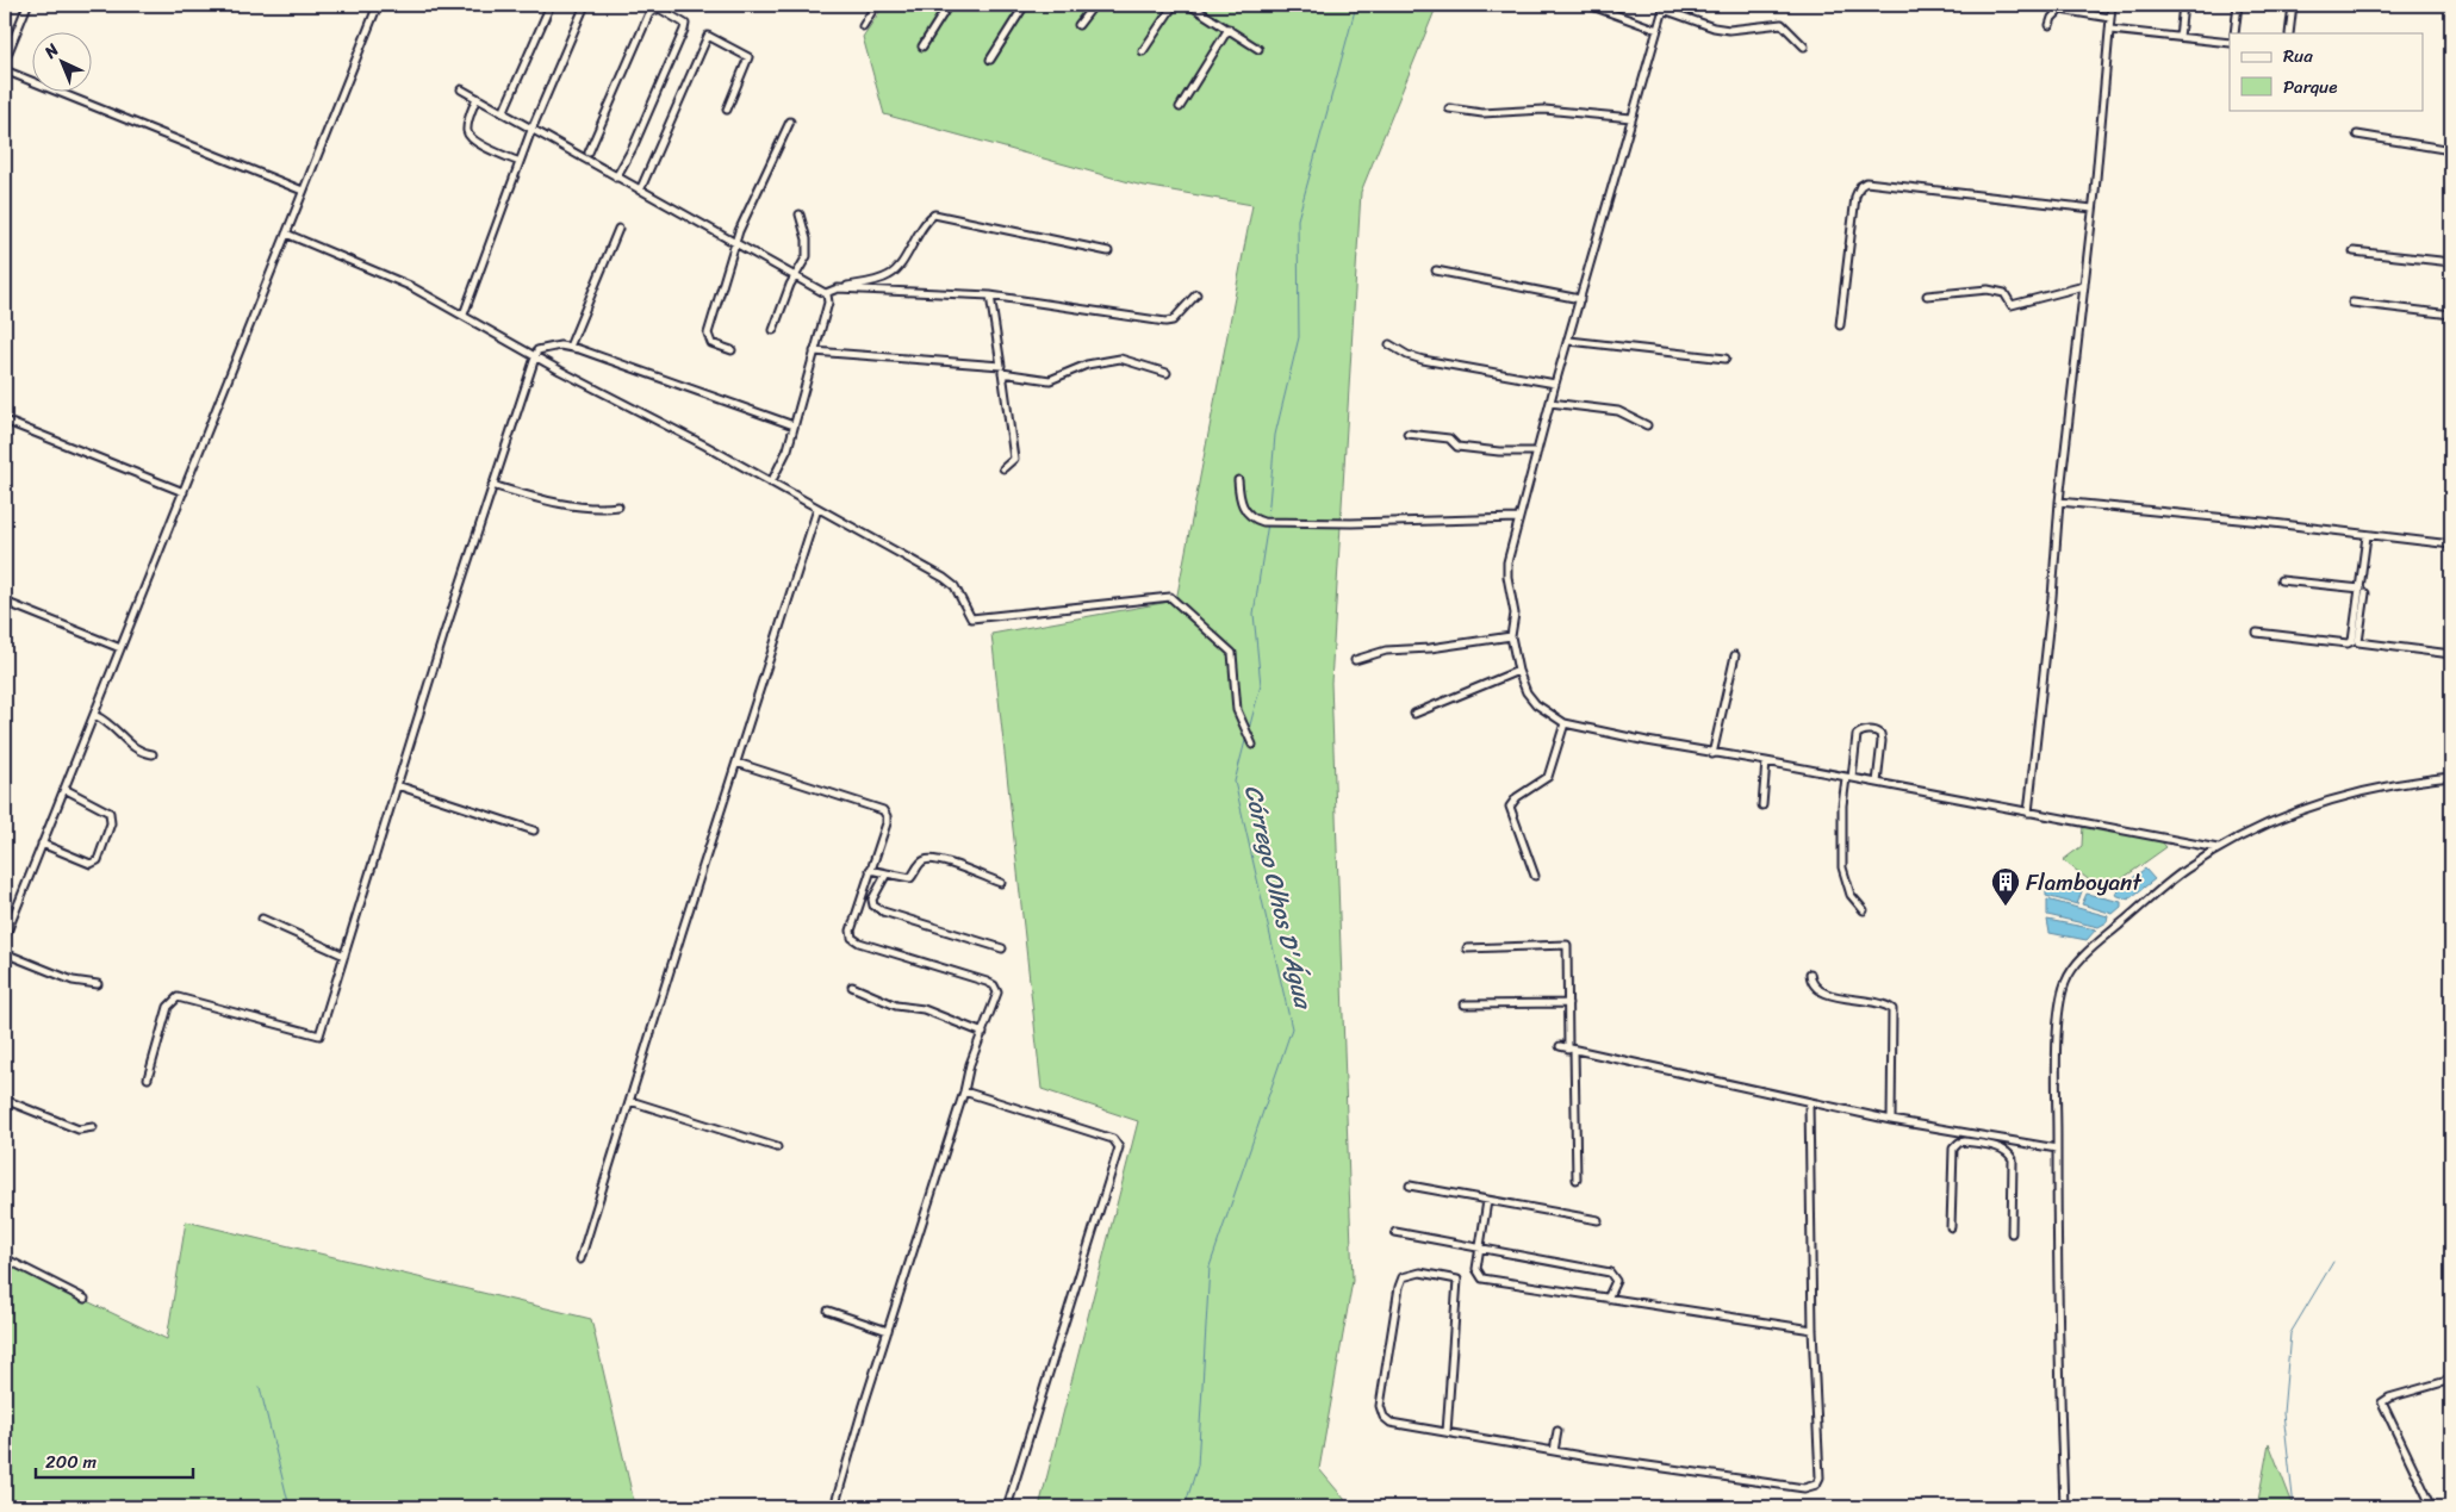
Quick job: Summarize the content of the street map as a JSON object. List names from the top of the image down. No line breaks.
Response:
{"water":["Córrego Olhos D'Água"],"places":{"building":["Flamboyant"]},"legend":["Rua","Parque"],"scale_bar":"200 m","north":"top left"}
